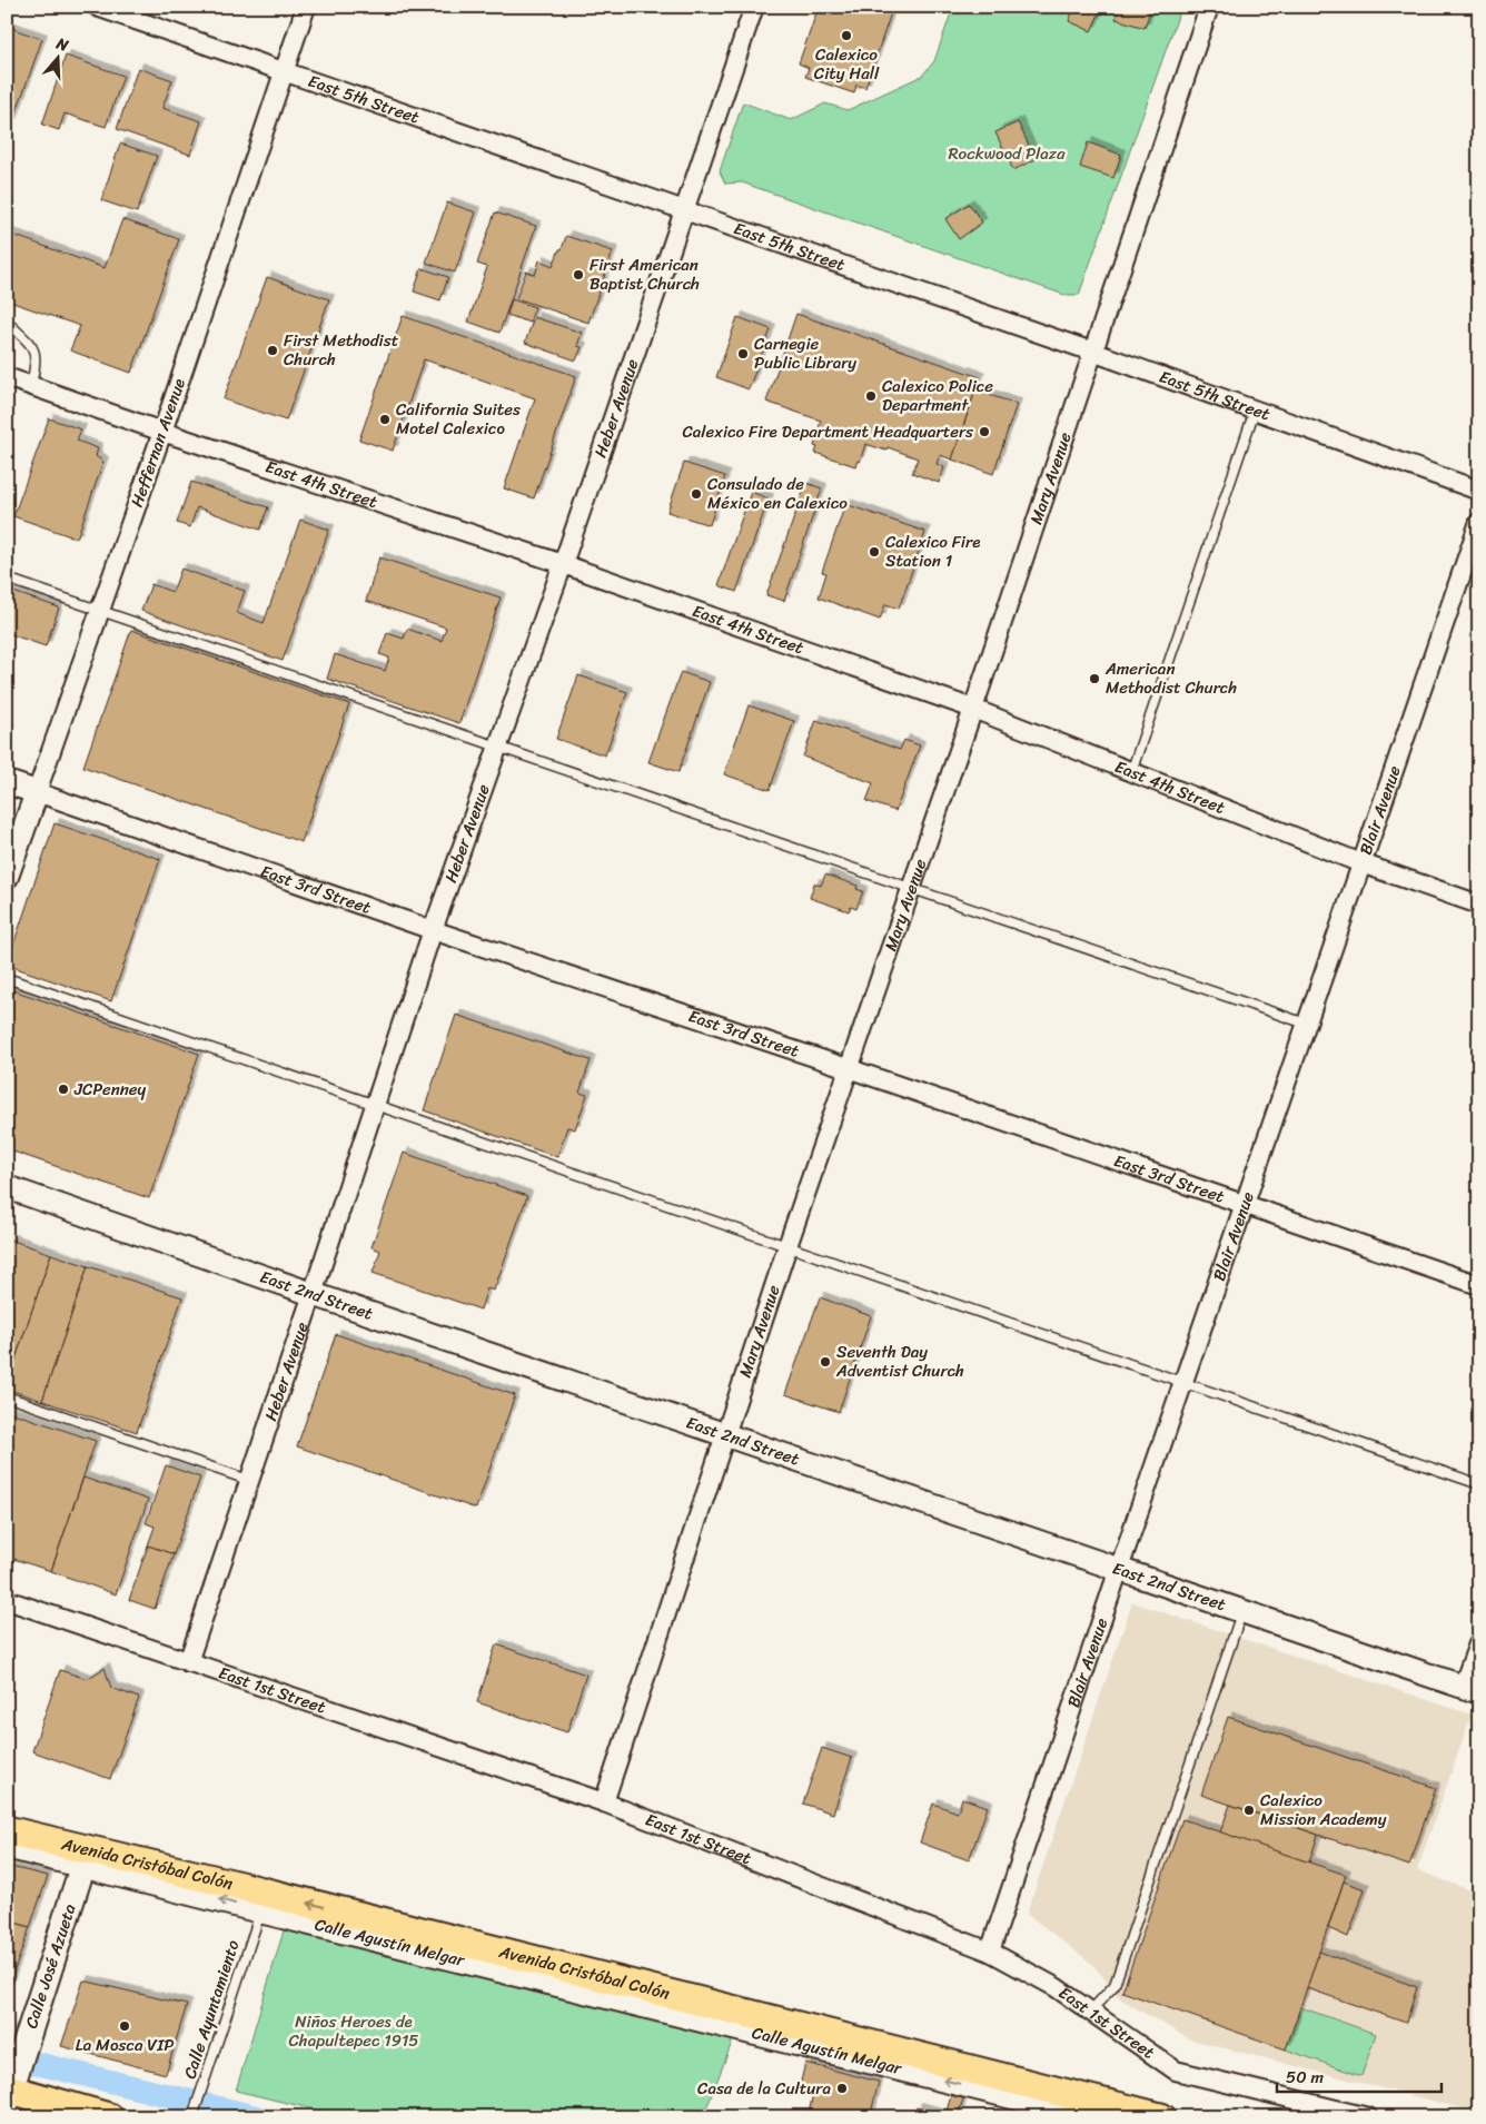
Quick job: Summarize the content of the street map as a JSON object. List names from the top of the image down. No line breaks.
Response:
{"streets":{"main road":["Avenida Cristóbal Colón","Calle Agustín Melgar","Calle José Azueta"],"street":["East 5th Street","Heber Avenue","Heffernan Avenue","Mary Avenue","East 4th Street","Blair Avenue","East 3rd Street","East 2nd Street","East 1st Street"],"lane":["Calle Ayuntamiento"]},"crossings":[["East 5th Street","Heber Avenue"],["East 5th Street","Heffernan Avenue"],["East 5th Street","Mary Avenue"],["Heber Avenue","East 4th Street"],["Heber Avenue","East 3rd Street"],["Heber Avenue","East 2nd Street"],["Heber Avenue","East 1st Street"],["Heffernan Avenue","East 4th Street"],["Heffernan Avenue","East 3rd Street"],["Mary Avenue","East 4th Street"],["Mary Avenue","East 3rd Street"],["Mary Avenue","East 2nd Street"],["Mary Avenue","East 1st Street"],["East 4th Street","Blair Avenue"],["Blair Avenue","East 3rd Street"],["Blair Avenue","East 2nd Street"],["Blair Avenue","East 1st Street"],["Calle Agustín Melgar","Calle José Azueta"],["Calle Agustín Melgar","Calle Ayuntamiento"]],"one_way":["Avenida Cristóbal Colón","Calle Agustín Melgar"],"parks":["Rockwood Plaza","Niños Heroes de Chapultepec 1915"],"places":["Calexico City Hall","First American Baptist Church","First Methodist Church","Carnegie Public Library","Calexico Police Department","California Suites Motel Calexico","Calexico Fire Department Headquarters","Consulado de México en Calexico","Calexico Fire Station 1","American Methodist Church","JCPenney","Seventh Day Adventist Church","Calexico Mission Academy","La Mosca VIP","Casa de la Cultura"],"scale_bar":"50 m","north":"top"}
